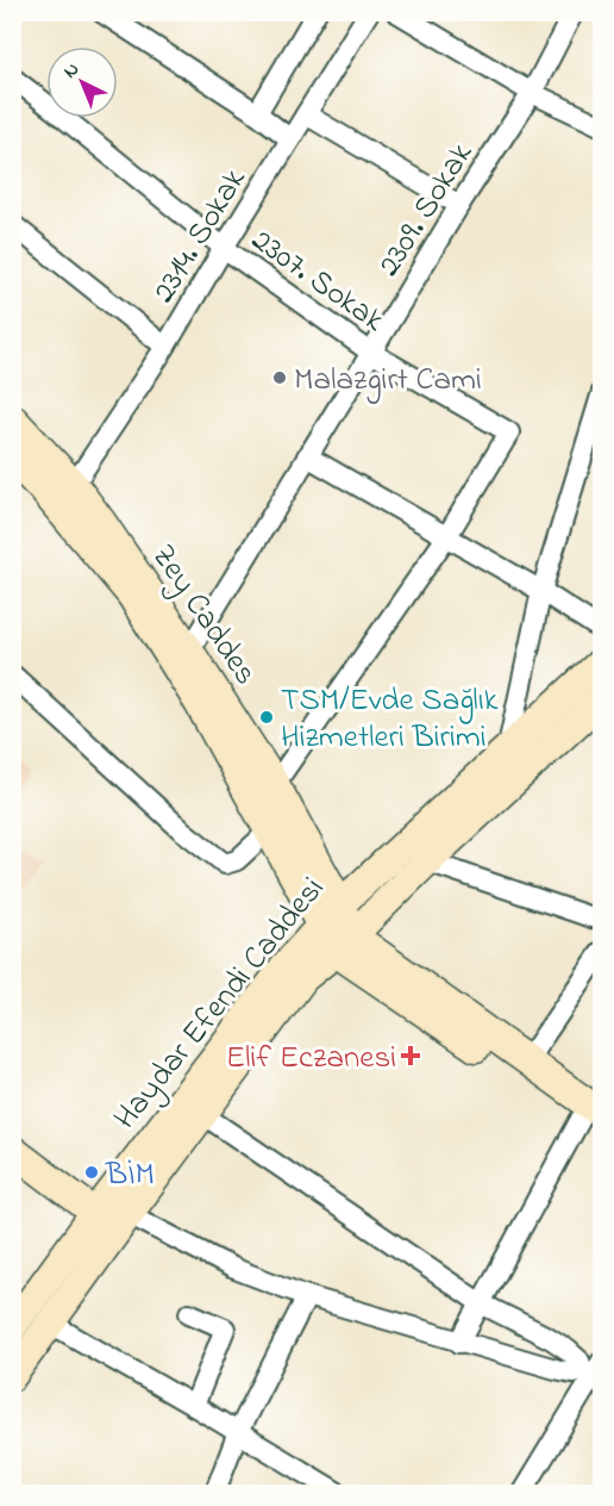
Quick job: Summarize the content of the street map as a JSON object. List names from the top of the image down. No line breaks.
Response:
{"streets":{"main road":["Zey Caddes","Haydar Efendi Caddesi"],"street":["2309. Sokak","2314. Sokak","2307. Sokak"]},"crossings":[["2309. Sokak","2307. Sokak"],["2309. Sokak","Zey Caddes"],["2314. Sokak","2307. Sokak"],["2314. Sokak","Zey Caddes"],["Zey Caddes","Haydar Efendi Caddesi"]],"places":{"other":["Malazgirt Cami","TSM/Evde Sağlık Hizmetleri Birimi","BİM"],"health":["Elif Eczanesi"]},"north":"top left"}
